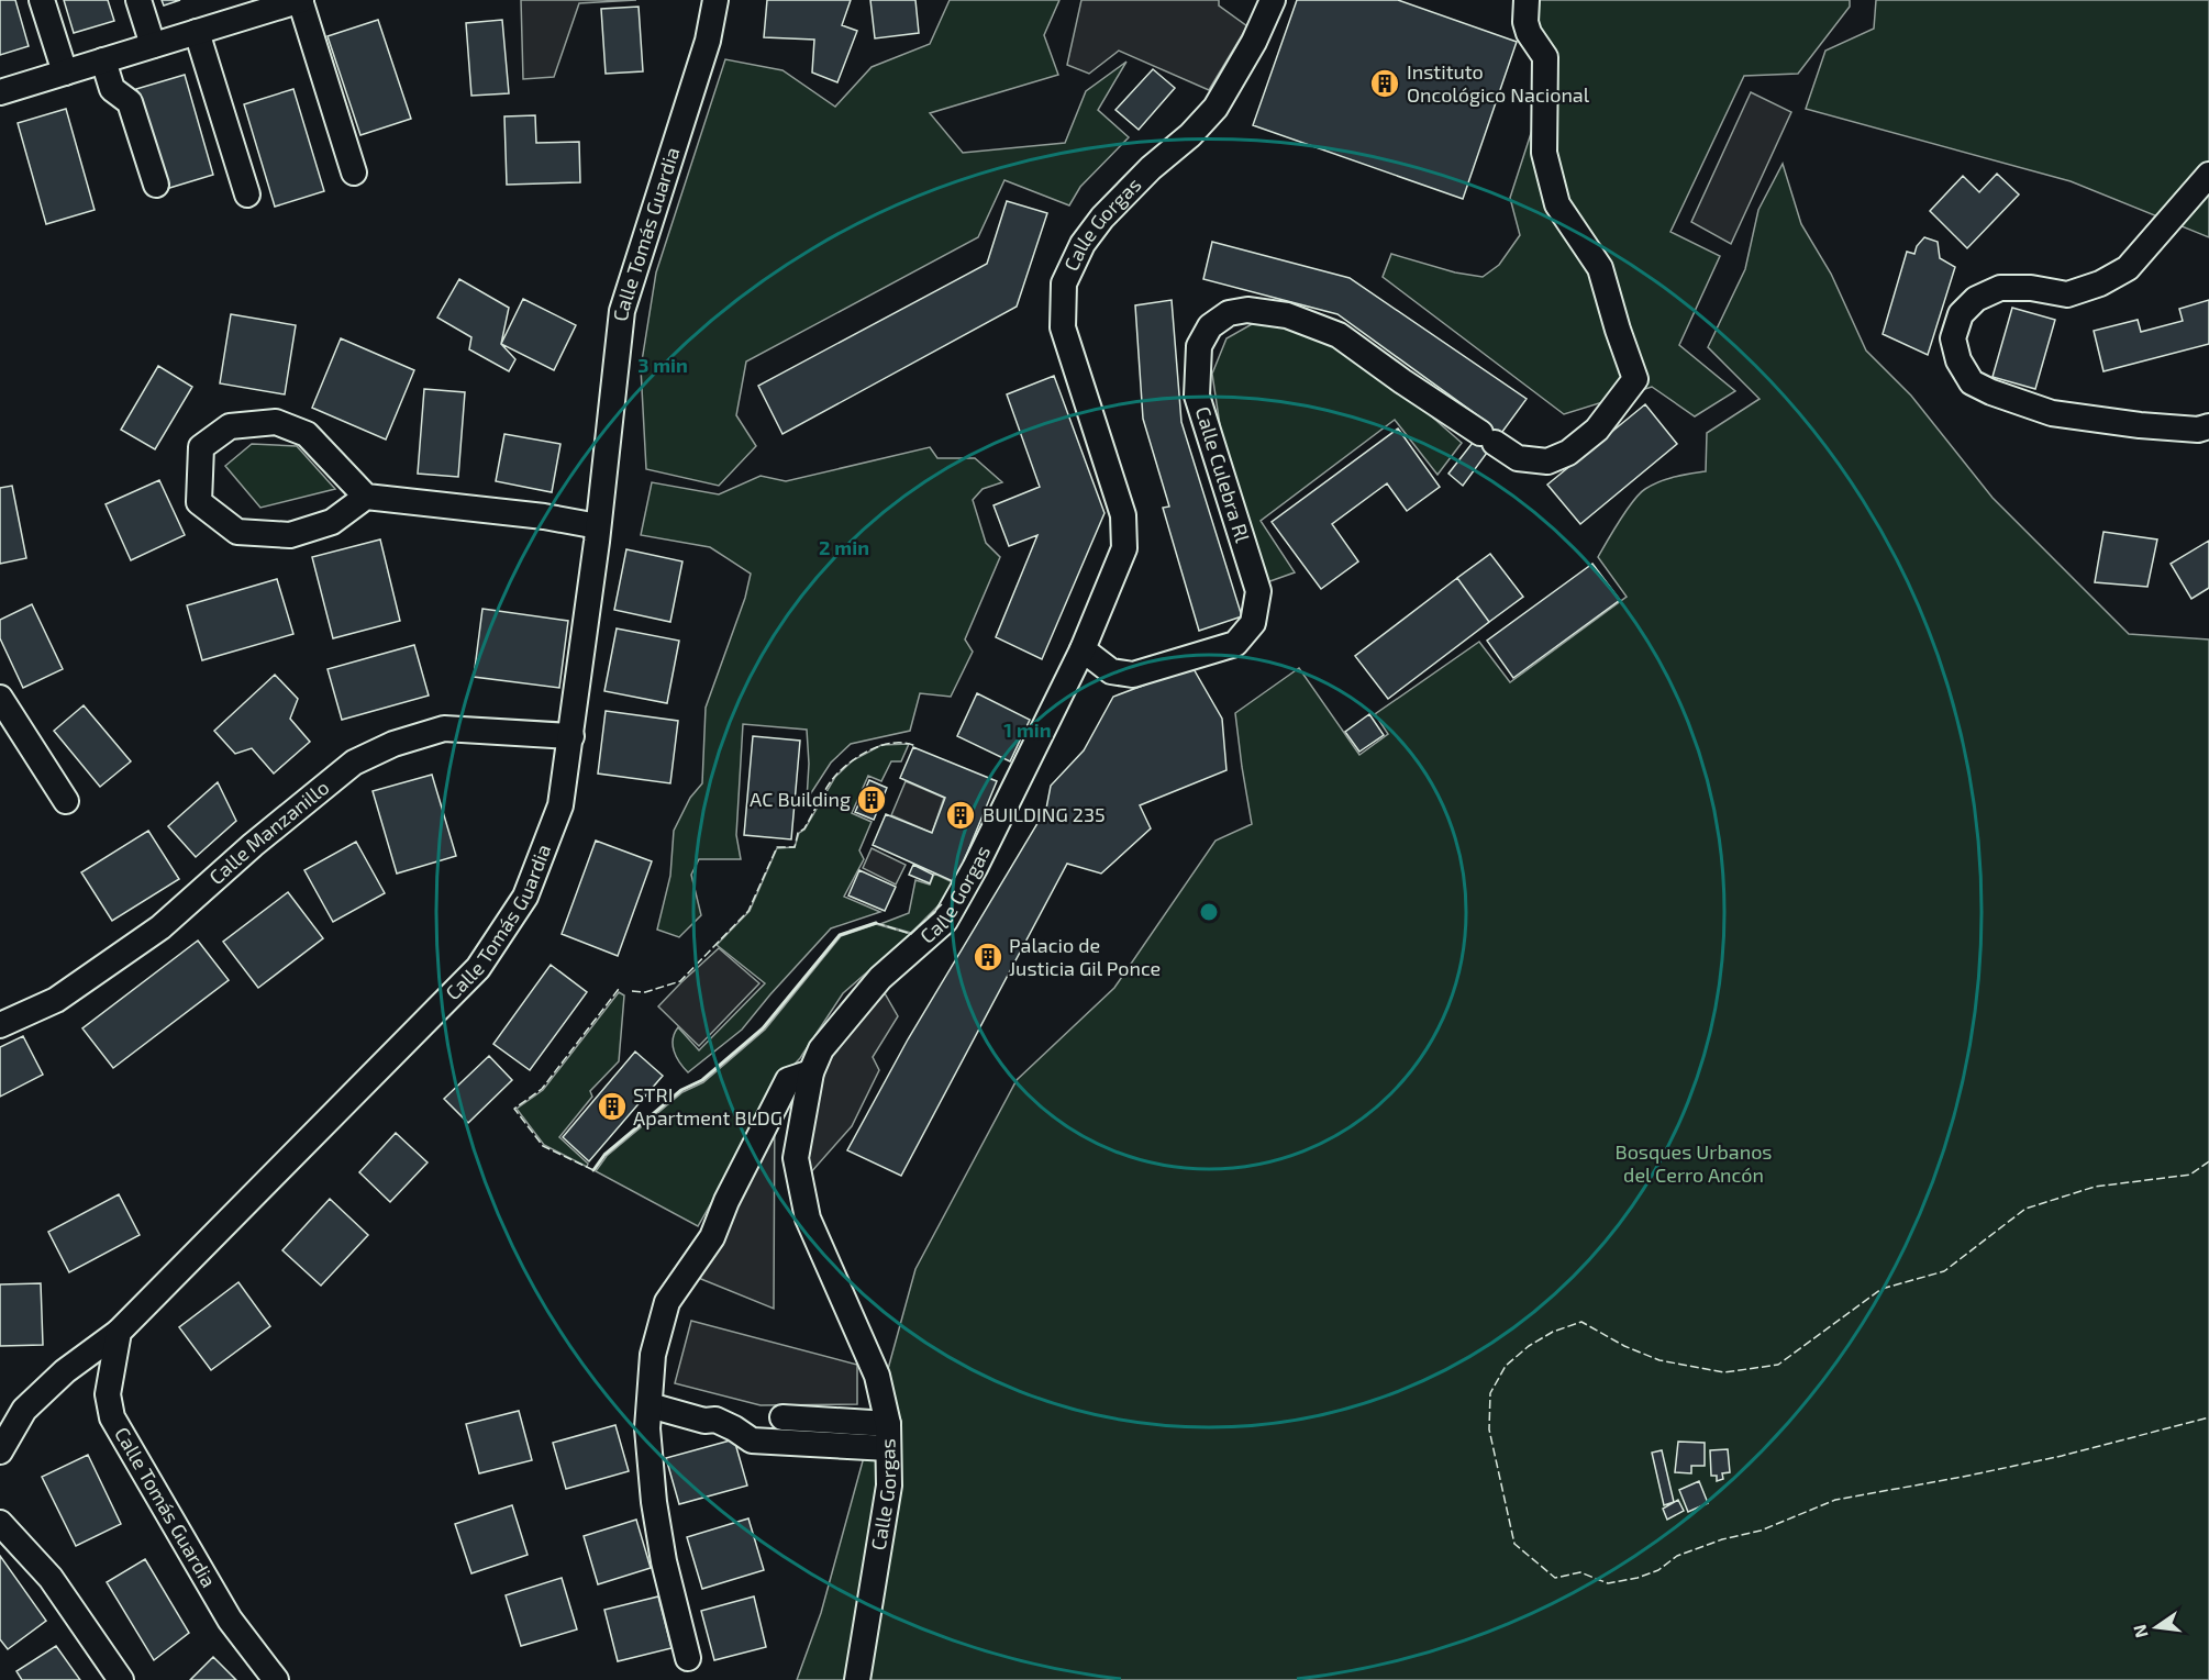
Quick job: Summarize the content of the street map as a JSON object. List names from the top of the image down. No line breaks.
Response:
{"streets":{"street":["Calle Gorgas","Calle Tomás Guardia","Calle Culebra Rl","Calle Manzanillo"]},"crossings":[["Calle Gorgas","Calle Culebra Rl"],["Calle Tomás Guardia","Calle Manzanillo"]],"parks":["Bosques Urbanos del Cerro Ancón"],"places":{"building":["Instituto Oncológico Nacional","AC Building","BUILDING 235","Palacio de Justicia Gil Ponce","STRI Apartment BLDG"]},"north":"left","rings":["3 min","2 min","1 min"]}
